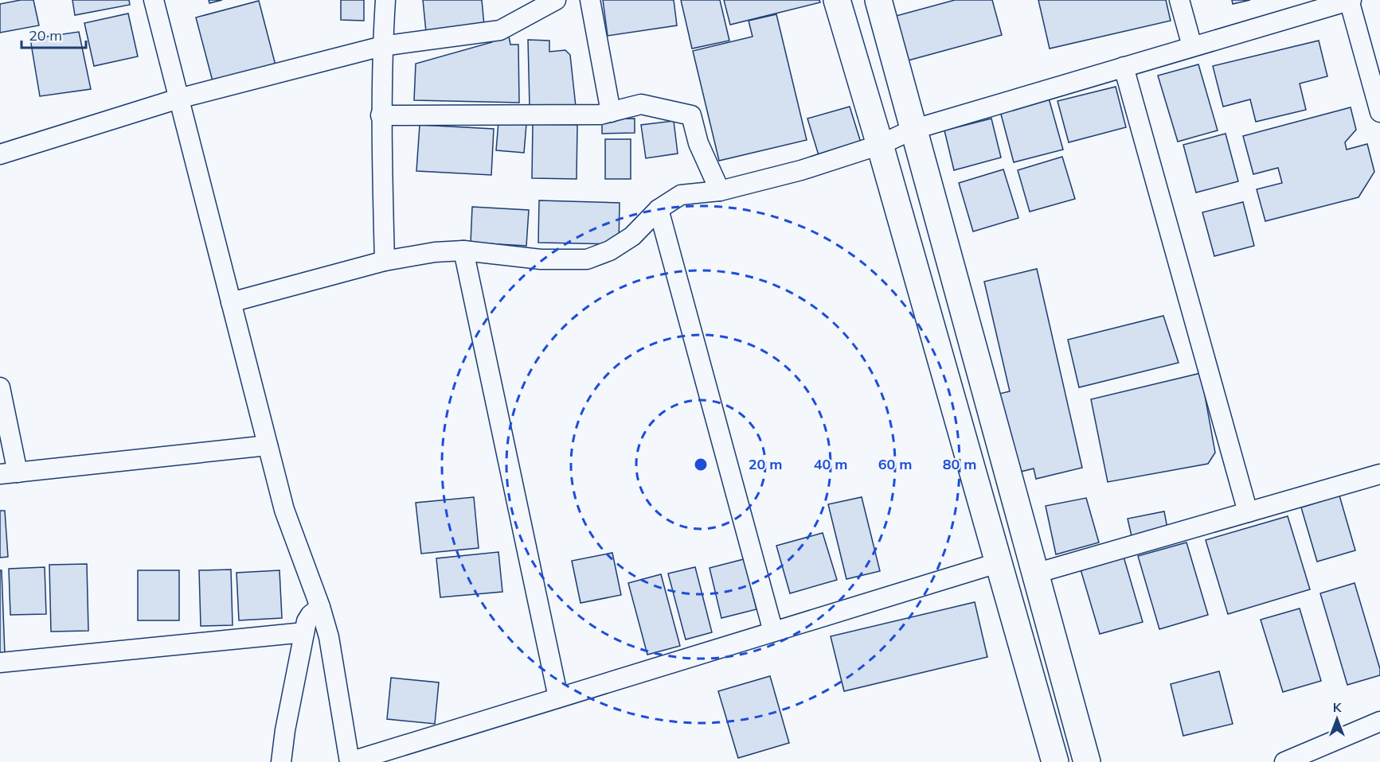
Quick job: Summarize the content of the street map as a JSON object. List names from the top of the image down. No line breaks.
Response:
{"scale_bar":"20 m","north":"top","rings":["20 m","40 m","60 m","80 m"]}
